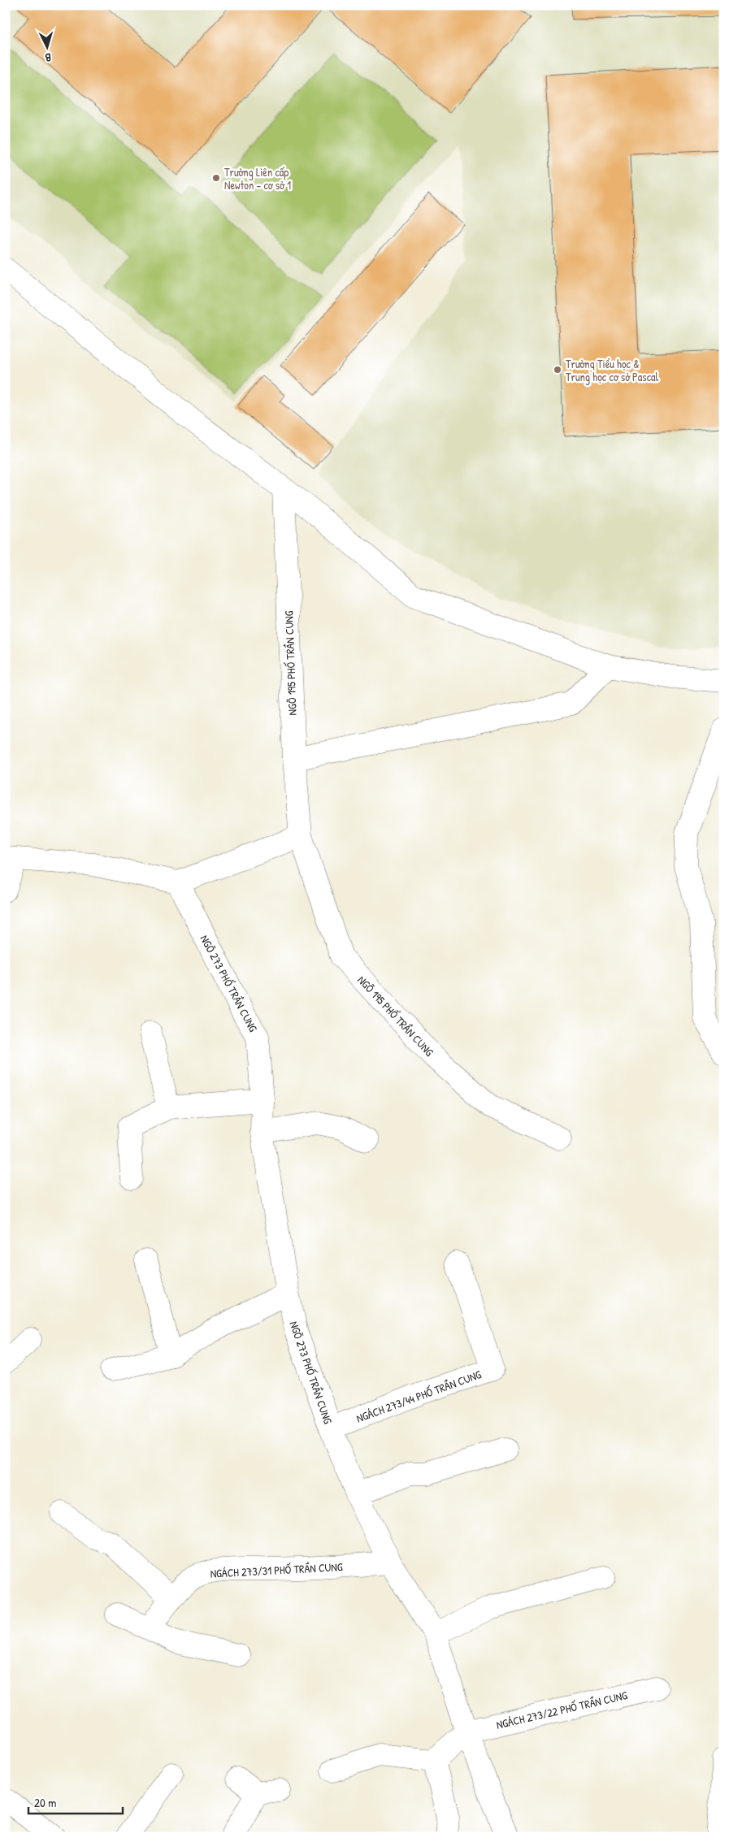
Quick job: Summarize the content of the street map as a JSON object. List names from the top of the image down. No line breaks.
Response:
{"streets":{"street":["NGÕ 195 PHỐ TRẦN CUNG","NGÕ 273 PHỐ TRẦN CUNG","NGÁCH 273/44 PHỐ TRẦN CUNG","NGÁCH 273/31 PHỐ TRẦN CUNG","NGÁCH 273/22 PHỐ TRẦN CUNG"]},"crossings":[["NGÕ 273 PHỐ TRẦN CUNG","NGÁCH 273/44 PHỐ TRẦN CUNG"],["NGÕ 273 PHỐ TRẦN CUNG","NGÁCH 273/31 PHỐ TRẦN CUNG"],["NGÕ 273 PHỐ TRẦN CUNG","NGÁCH 273/22 PHỐ TRẦN CUNG"]],"places":["Trường Liên cấp Newton - cơ sở 1","Trường Tiểu học & Trung học cơ sở Pascal"],"scale_bar":"20 m","north":"bottom"}
